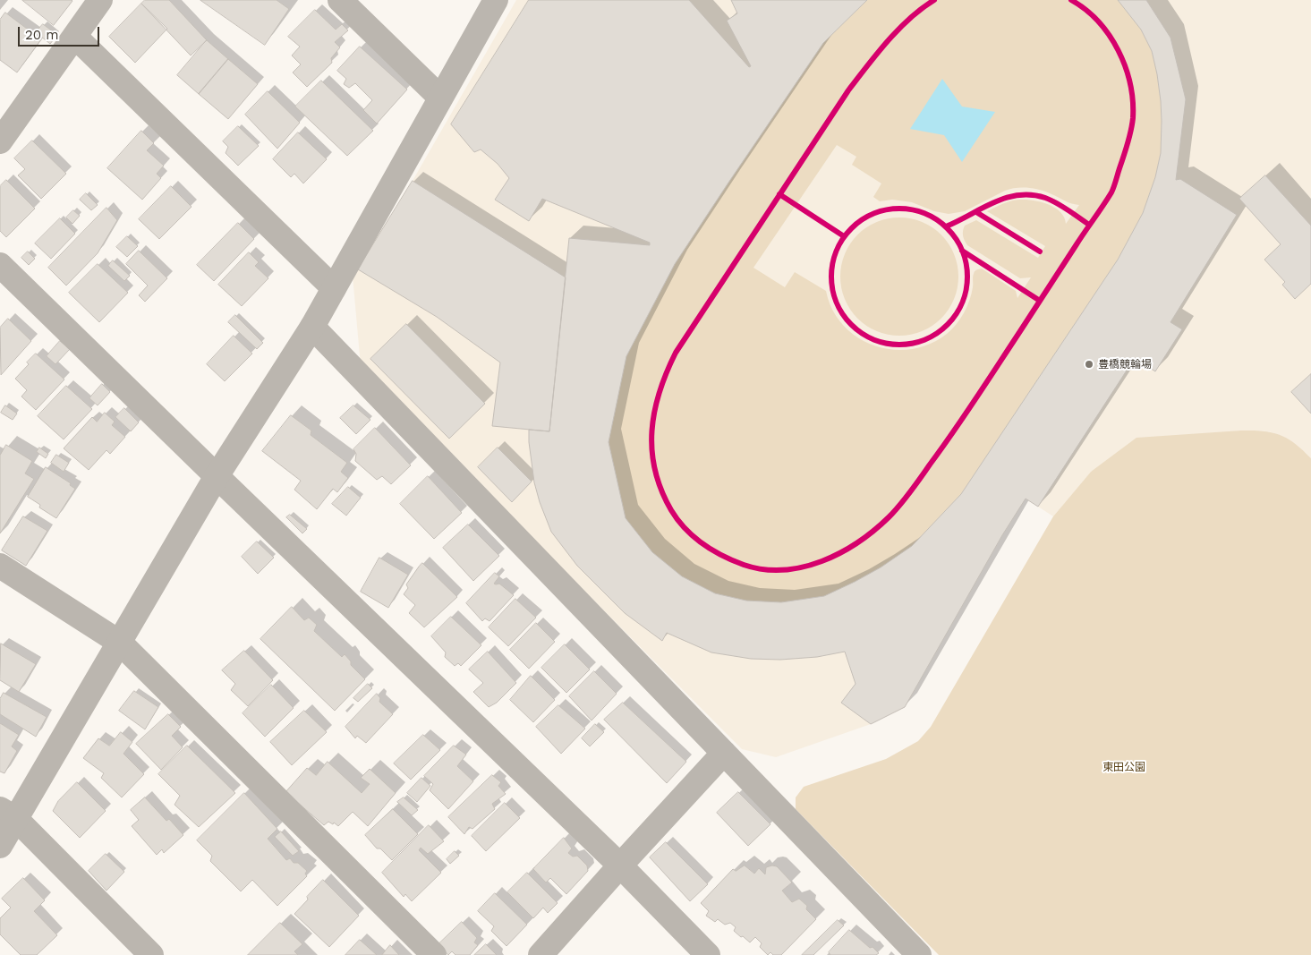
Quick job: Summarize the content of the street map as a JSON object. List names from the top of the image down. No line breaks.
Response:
{"parks":["東田公園"],"places":["豊橋競輪場"],"scale_bar":"20 m"}
